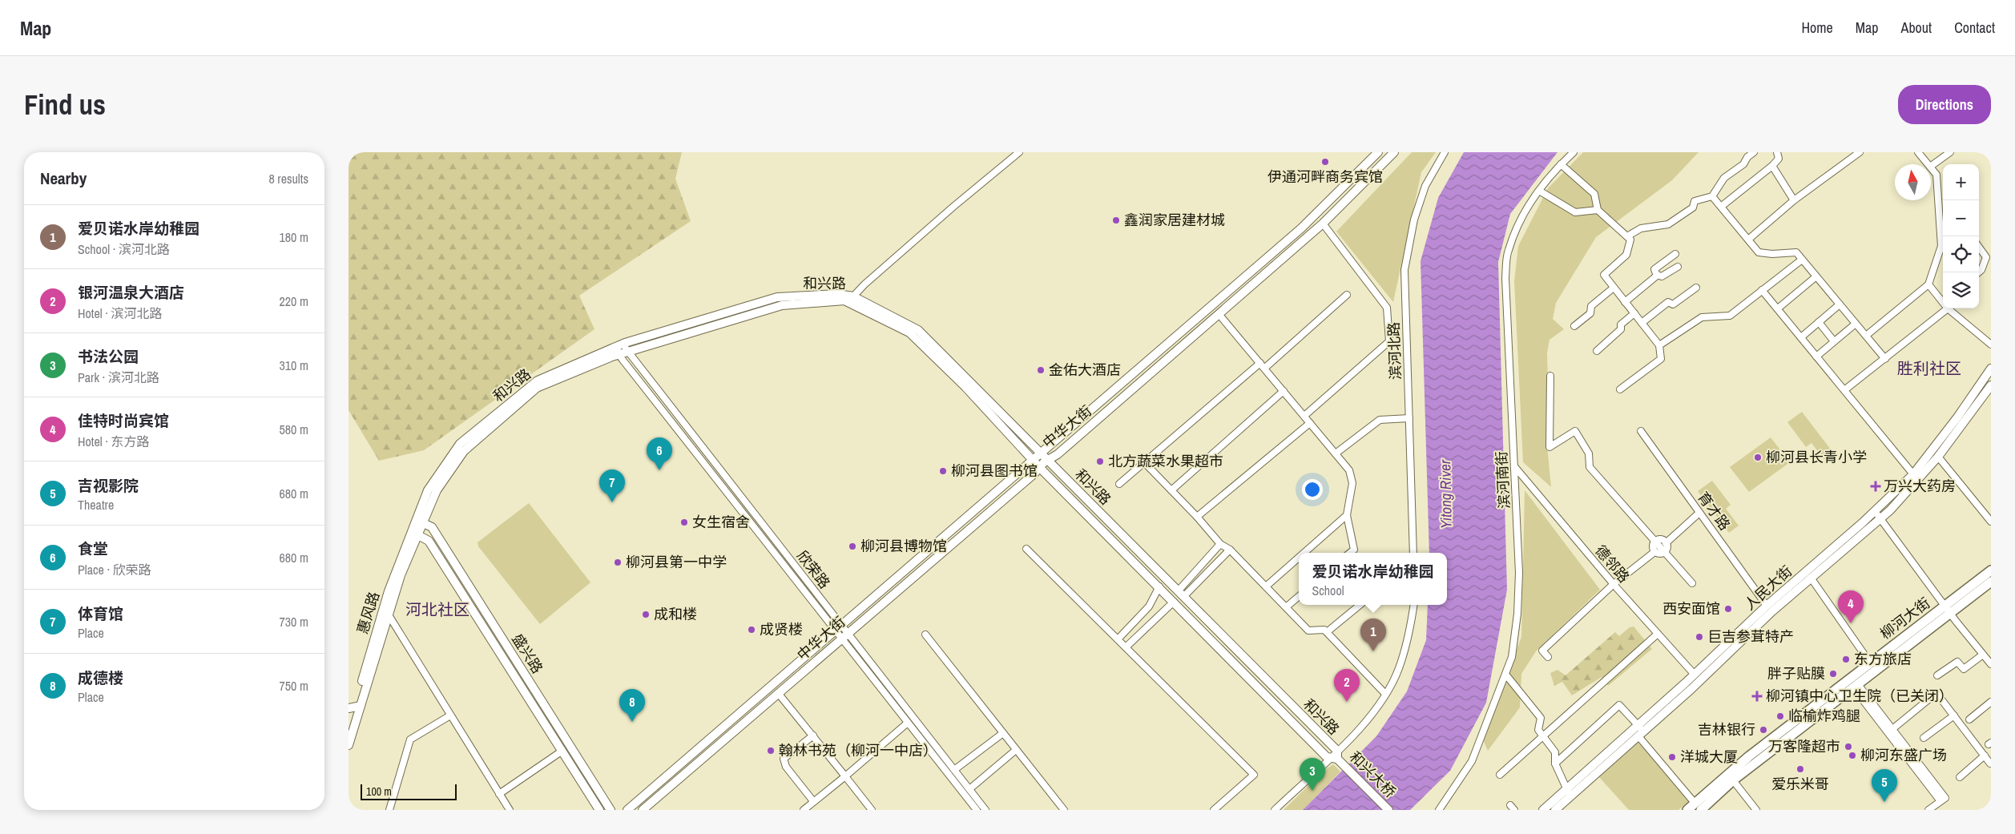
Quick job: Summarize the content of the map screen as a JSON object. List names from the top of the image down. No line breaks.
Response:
{"streets":{"main road":["柳河大街"],"street":["和兴路","滨河北路","中华大街","滨河南街","育才路","德邻路","欣荣路","人民大街","惠风路","盛兴路","和兴大桥"]},"crossings":[["和兴路","中华大街"],["和兴路","欣荣路"],["和兴路","惠风路"],["和兴路","盛兴路"],["和兴路","和兴大桥"],["中华大街","欣荣路"],["滨河南街","德邻路"],["育才路","人民大街"],["德邻路","人民大街"],["惠风路","盛兴路"]],"districts":["胜利社区","河北社区"],"water":["Yitong River"],"places":{"other":["伊通河畔商务宾馆","鑫润家居建材城","金佑大酒店","柳河县长青小学","北方蔬菜水果超市","柳河县图书馆","女生宿舍","柳河县博物馆","柳河县第一中学","西安面馆","成和楼","成贤楼","巨吉参茸特产","东方旅店","胖子贴膜","临榆炸鸡腿","吉林银行","万客隆超市","翰林书苑（柳河一中店）","柳河东盛广场","洋城大厦","爱乐米哥"],"health":["万兴大药房","柳河镇中心卫生院（已关闭）"]},"scale_bar":"100 m","north":"top","page":{"header":"Map","nav":["Home","Map","About","Contact"],"buttons":"Directions","title":"Find us","heading":["Nearby","8 results"],"map_buttons":["+","−"],"list":[{"mark":"1","name":"爱贝诺水岸幼稚园","note":"School · 滨河北路","value":"180 m"},{"mark":"2","name":"银河温泉大酒店","note":"Hotel · 滨河北路","value":"220 m"},{"mark":"3","name":"书法公园","note":"Park · 滨河北路","value":"310 m"},{"mark":"4","name":"佳特时尚宾馆","note":"Hotel · 东方路","value":"580 m"},{"mark":"5","name":"吉视影院","note":"Theatre","value":"680 m"},{"mark":"6","name":"食堂","note":"Place · 欣荣路","value":"680 m"},{"mark":"7","name":"体育馆","note":"Place","value":"730 m"},{"mark":"8","name":"成德楼","note":"Place","value":"750 m"}],"pins":["6","7","4","1","2","8","3","5"],"popup":["爱贝诺水岸幼稚园","School"],"scale":"100 m"}}
